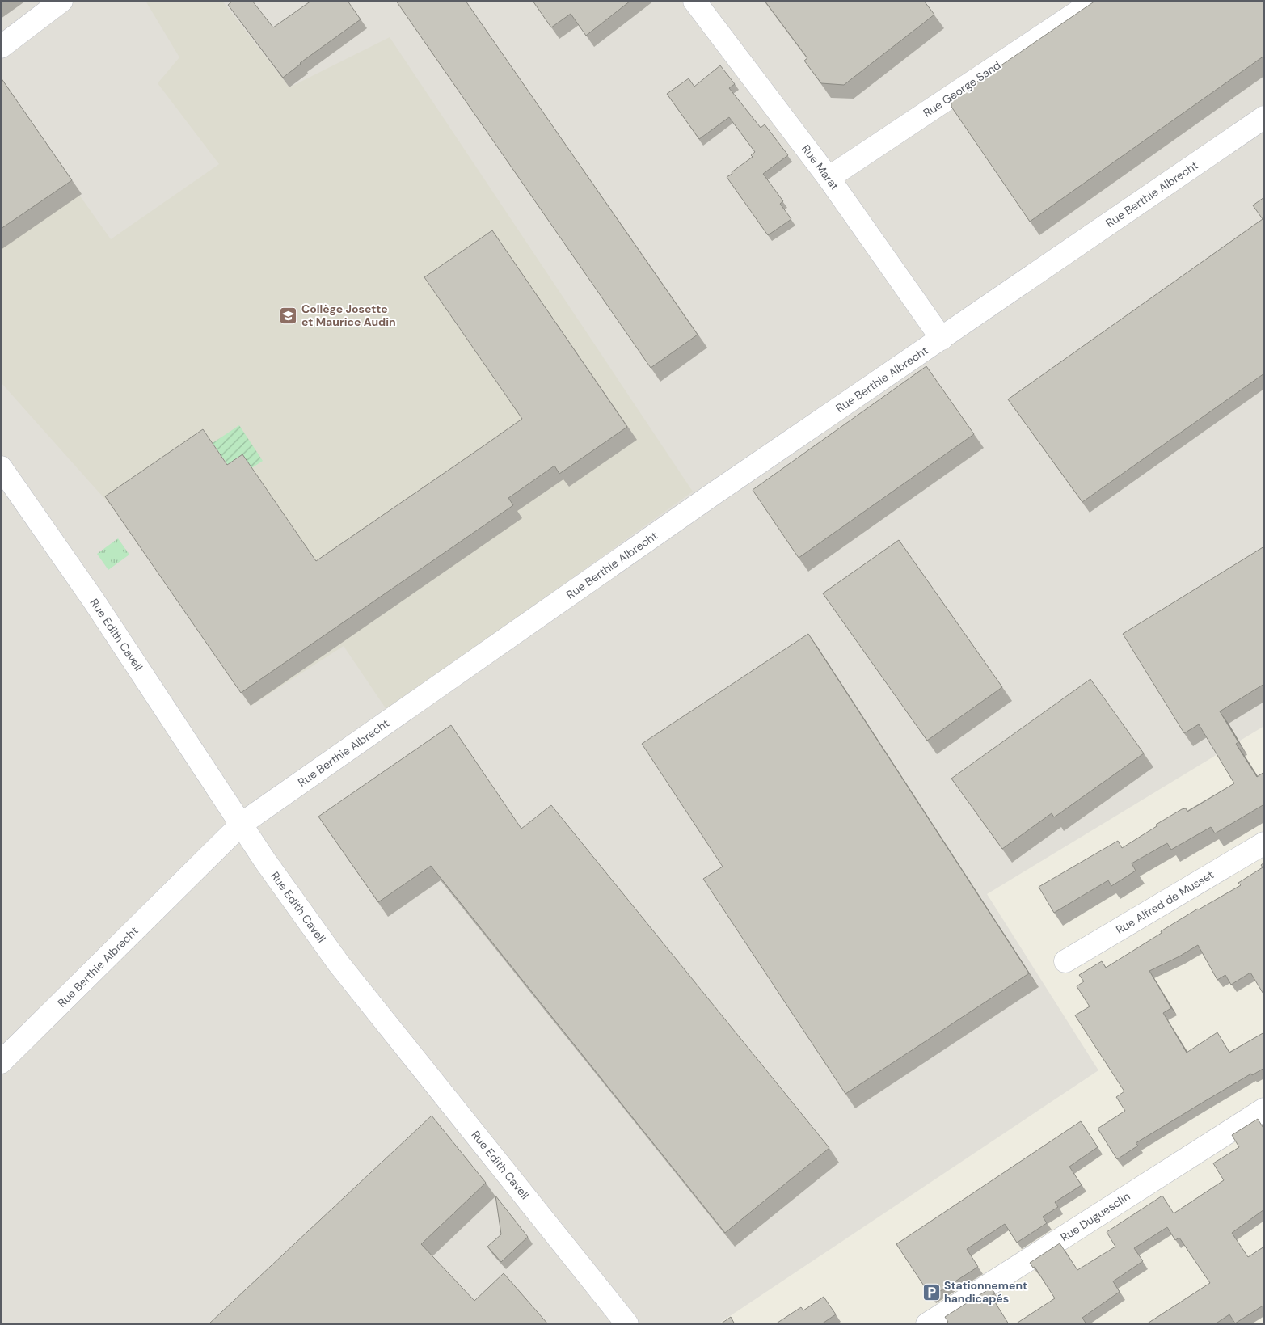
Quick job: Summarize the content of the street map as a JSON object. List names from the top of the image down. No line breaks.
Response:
{"streets":{"street":["Rue George Sand","Rue Marat","Rue Berthie Albrecht","Rue Edith Cavell","Rue Alfred de Musset","Rue Duguesclin"]},"crossings":[["Rue George Sand","Rue Marat"],["Rue Marat","Rue Berthie Albrecht"],["Rue Berthie Albrecht","Rue Edith Cavell"]],"places":{"school or university":["Collège Josette et Maurice Audin"],"parking":["Stationnement handicapés"]}}
